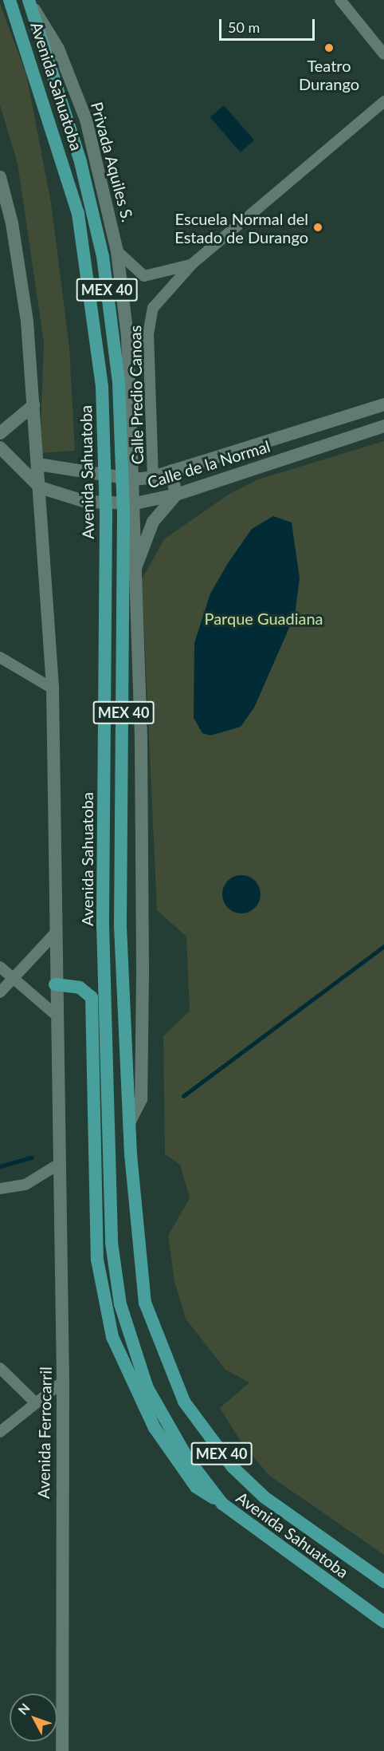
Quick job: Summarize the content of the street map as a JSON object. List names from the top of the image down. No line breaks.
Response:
{"streets":{"main road":["Avenida Sahuatoba","MEX 40"],"street":["Privada Aquiles S.","Calle Predio Canoas","Calle de la Normal","Avenida Ferrocarril"]},"crossings":[["Avenida Sahuatoba","Privada Aquiles S."],["Avenida Sahuatoba","Calle de la Normal"],["Avenida Sahuatoba","Avenida Ferrocarril"],["Privada Aquiles S.","Calle de la Normal"],["Calle Predio Canoas","Calle de la Normal"]],"parks":["Parque Guadiana"],"places":["Teatro Durango","Escuela Normal del Estado de Durango"],"scale_bar":"50 m","north":"top left"}
